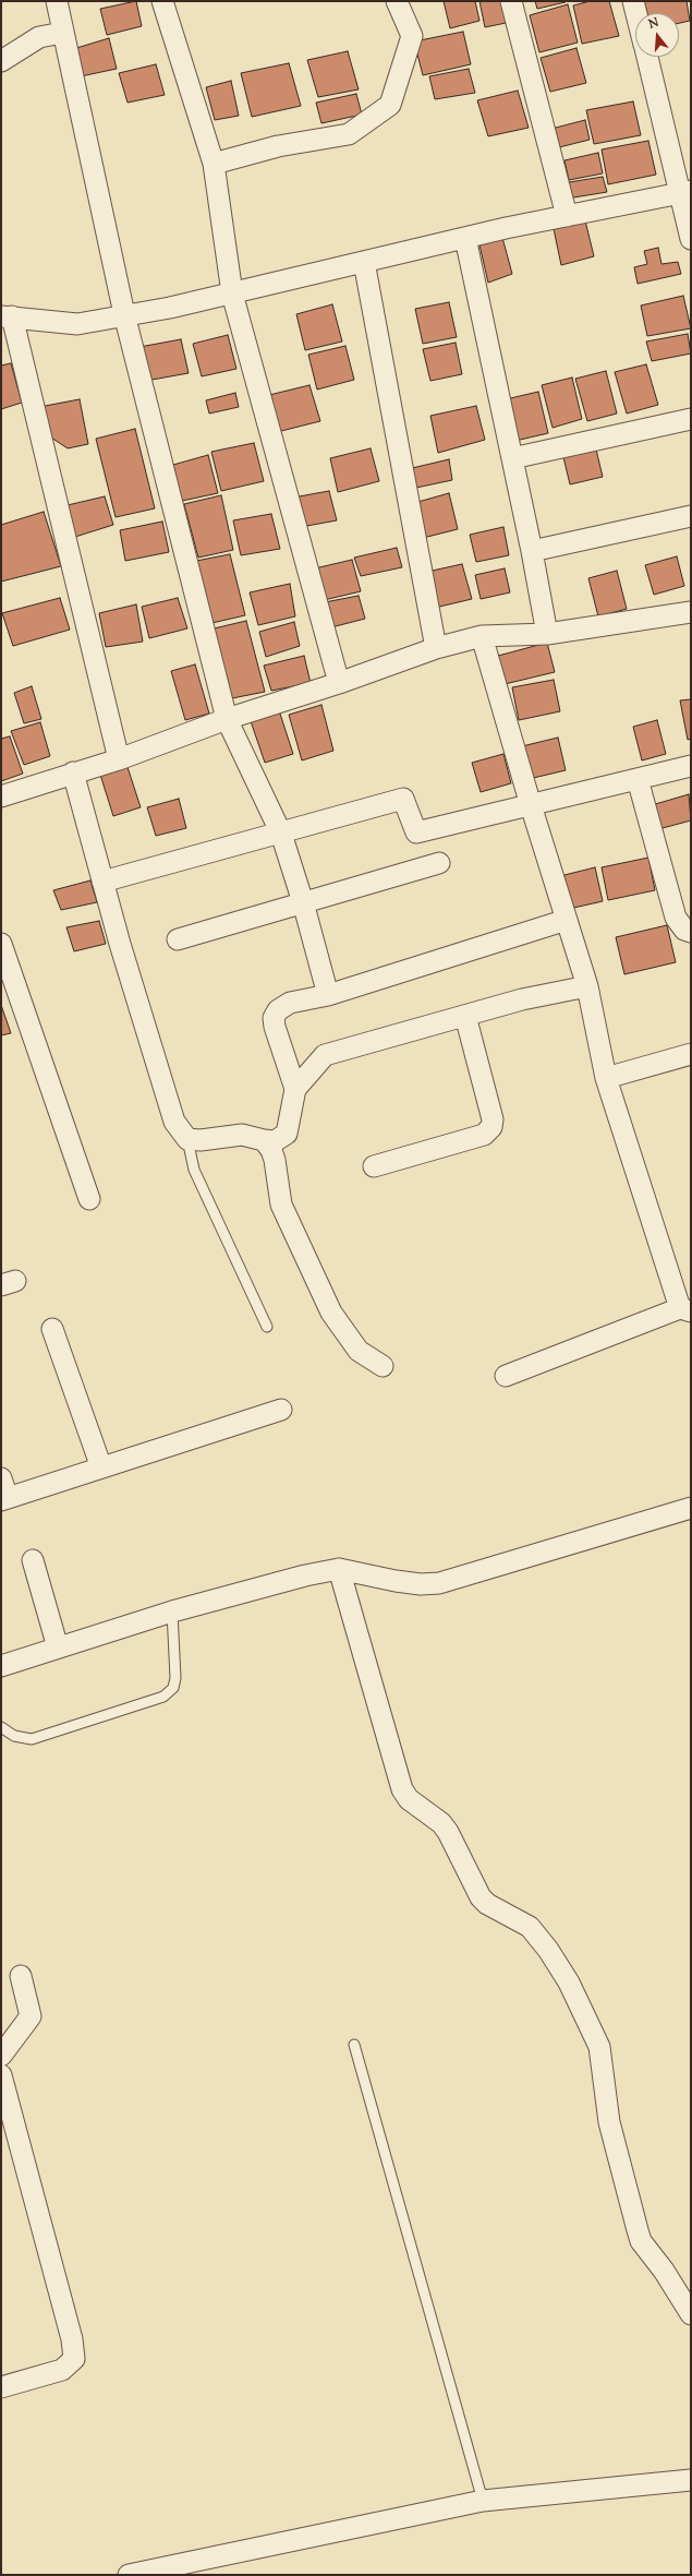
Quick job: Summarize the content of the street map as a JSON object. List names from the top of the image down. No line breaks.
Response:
{"north":"top"}
